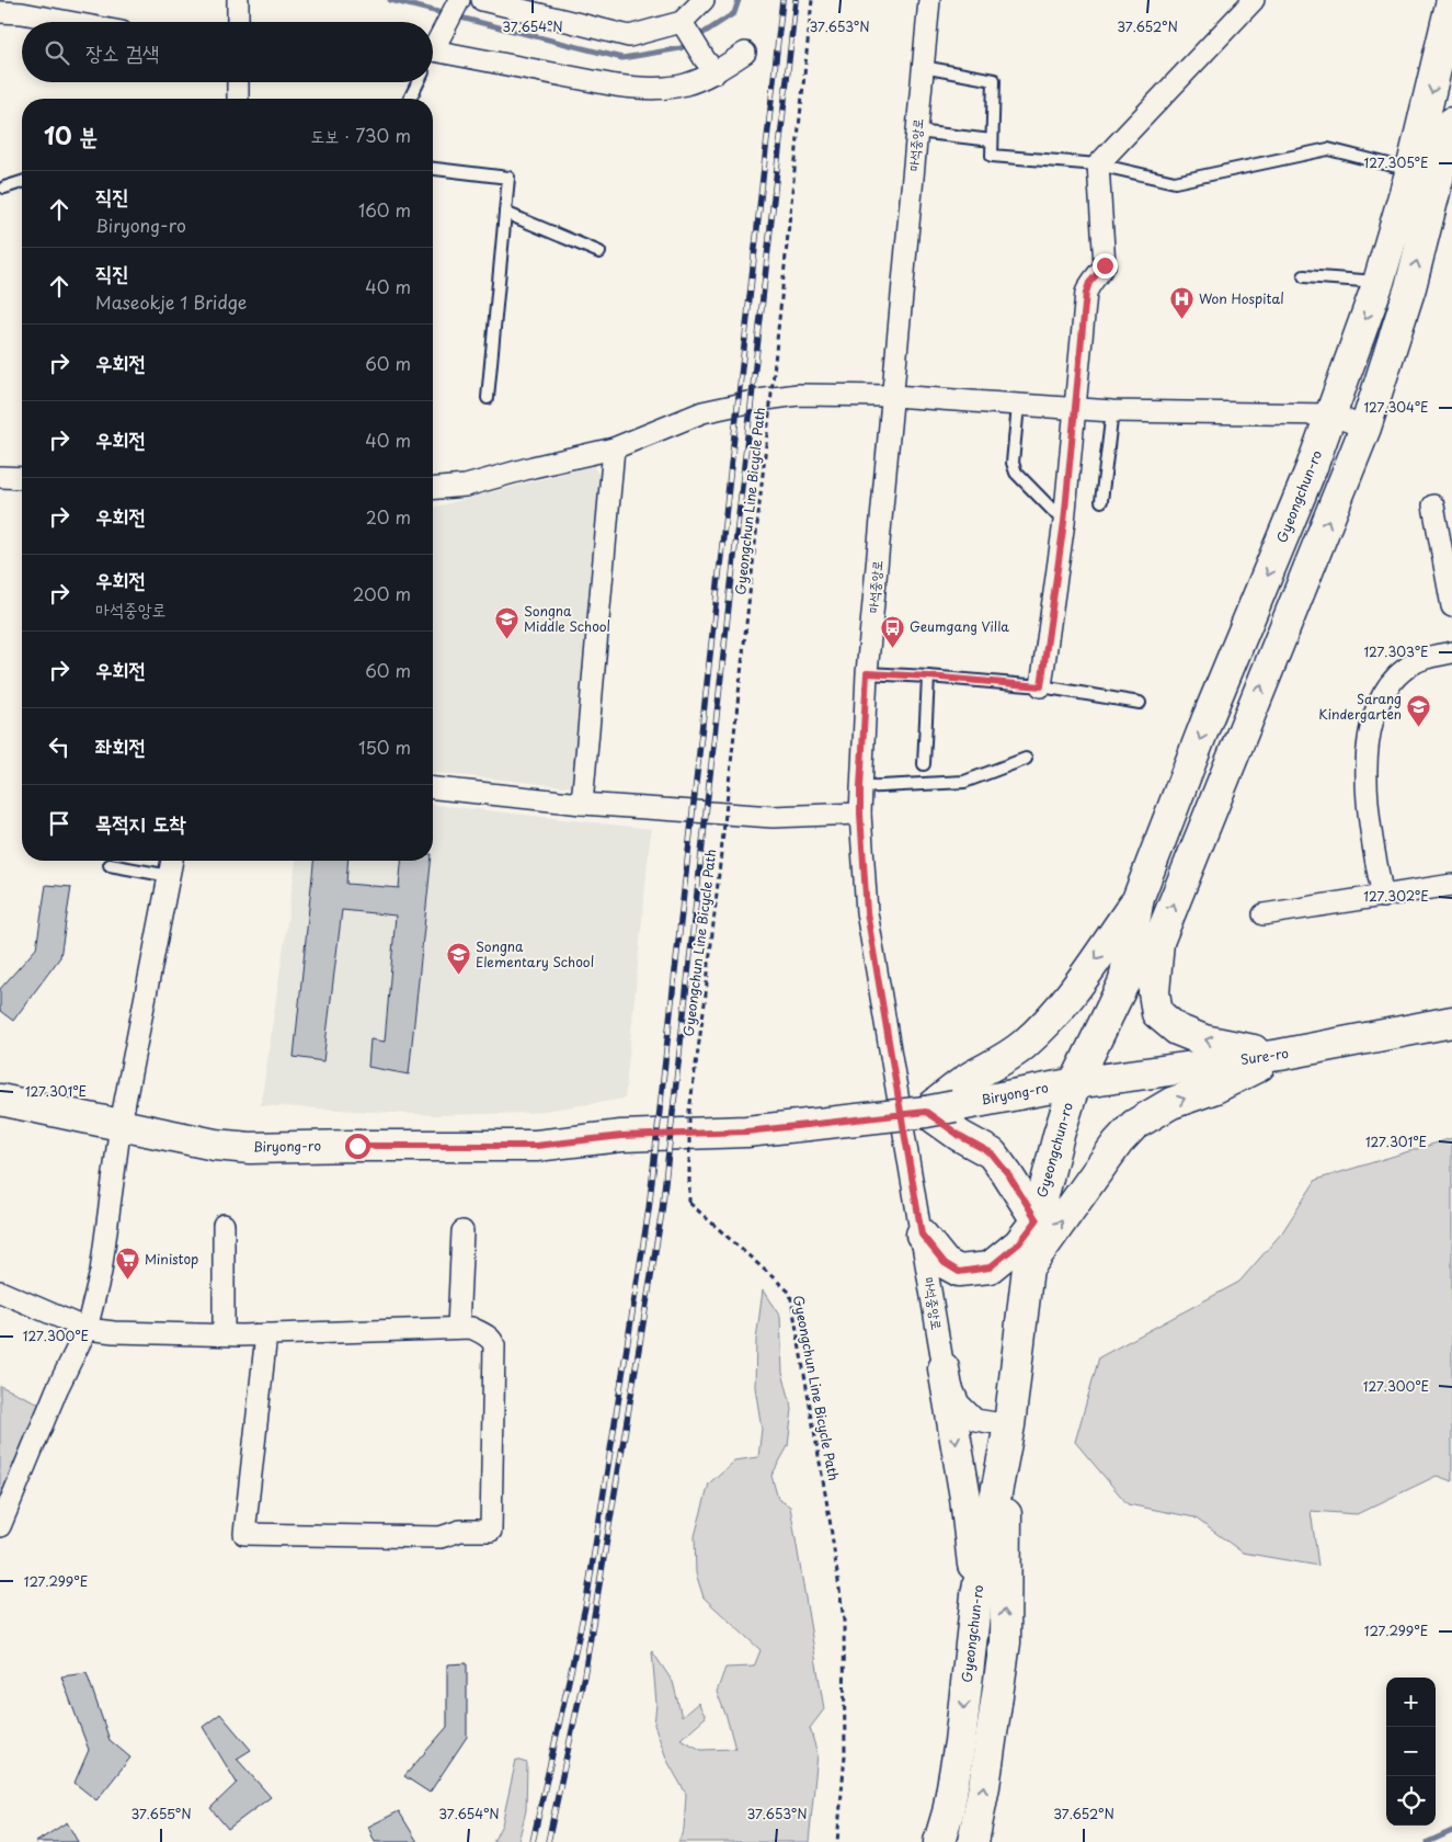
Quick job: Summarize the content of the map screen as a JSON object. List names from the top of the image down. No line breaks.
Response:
{"streets":{"street":["마석중앙로","Gyeongchun-ro","Sure-ro","Biryong-ro"],"path":["Gyeongchun Line Bicycle Path"]},"crossings":[["마석중앙로","Gyeongchun-ro"],["Gyeongchun-ro","Sure-ro"],["Gyeongchun-ro","Biryong-ro"],["Sure-ro","Biryong-ro"]],"places":{"hospital":["Won Hospital"],"school or university":["Songna Middle School","Sarang Kindergarten","Songna Elementary School"],"bus stop":["Geumgang Villa"],"supermarket":["Ministop"]},"page":{"search":"장소 검색","heading":["10 분","도보 · 730 m"],"list":[["직진","Biryong-ro","160 m"],["직진","Maseokje 1 Bridge","40 m"],["우회전","60 m"],["우회전","40 m"],["우회전","20 m"],["우회전","마석중앙로","200 m"],["우회전","60 m"],["좌회전","150 m"],"목적지 도착"],"map_buttons":["+","−"]},"coordinates":["37.654°N","37.653°N","37.652°N","127.305°E","127.304°E","127.303°E","127.302°E","127.301°E","127.300°E","127.299°E","37.655°N"]}
